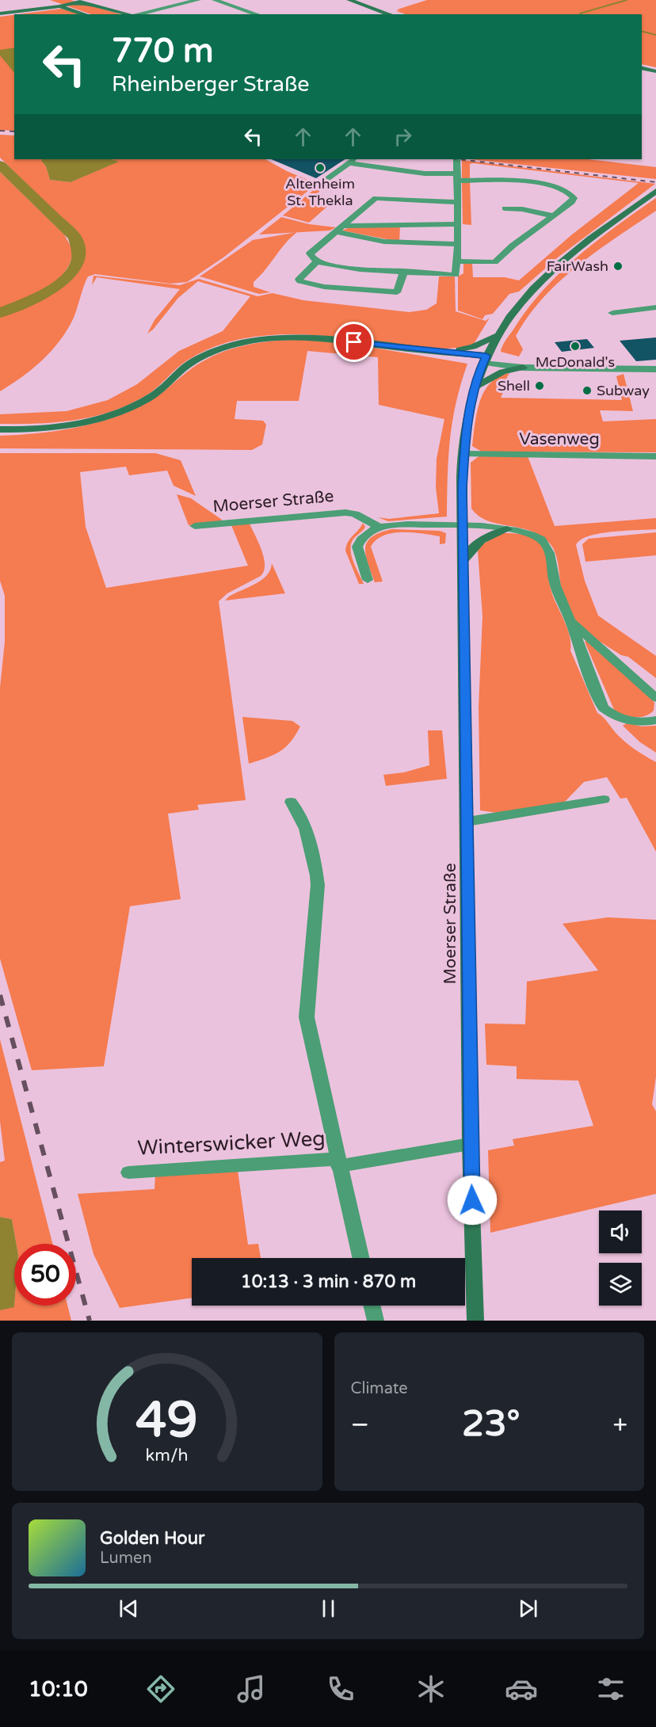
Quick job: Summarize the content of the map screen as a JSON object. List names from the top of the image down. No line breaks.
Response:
{"streets":{"main road":["Moerser Straße"],"street":["Vasenweg","Winterswicker Weg"]},"crossings":[["Vasenweg","Moerser Straße"],["Moerser Straße","Winterswicker Weg"]],"places":["Altenheim St. Thekla","FairWash","McDonald's","Shell","Subway"],"page":{"turn":["770 m","Rheinberger Straße"],"limit":"50","trip":"10:13 · 3 min · 870 m","tile":"Climate","heat":["−","23°","+"],"song":["Golden Hour","Lumen"],"tabs":"10:10","gauge":["49","km/h"]}}
